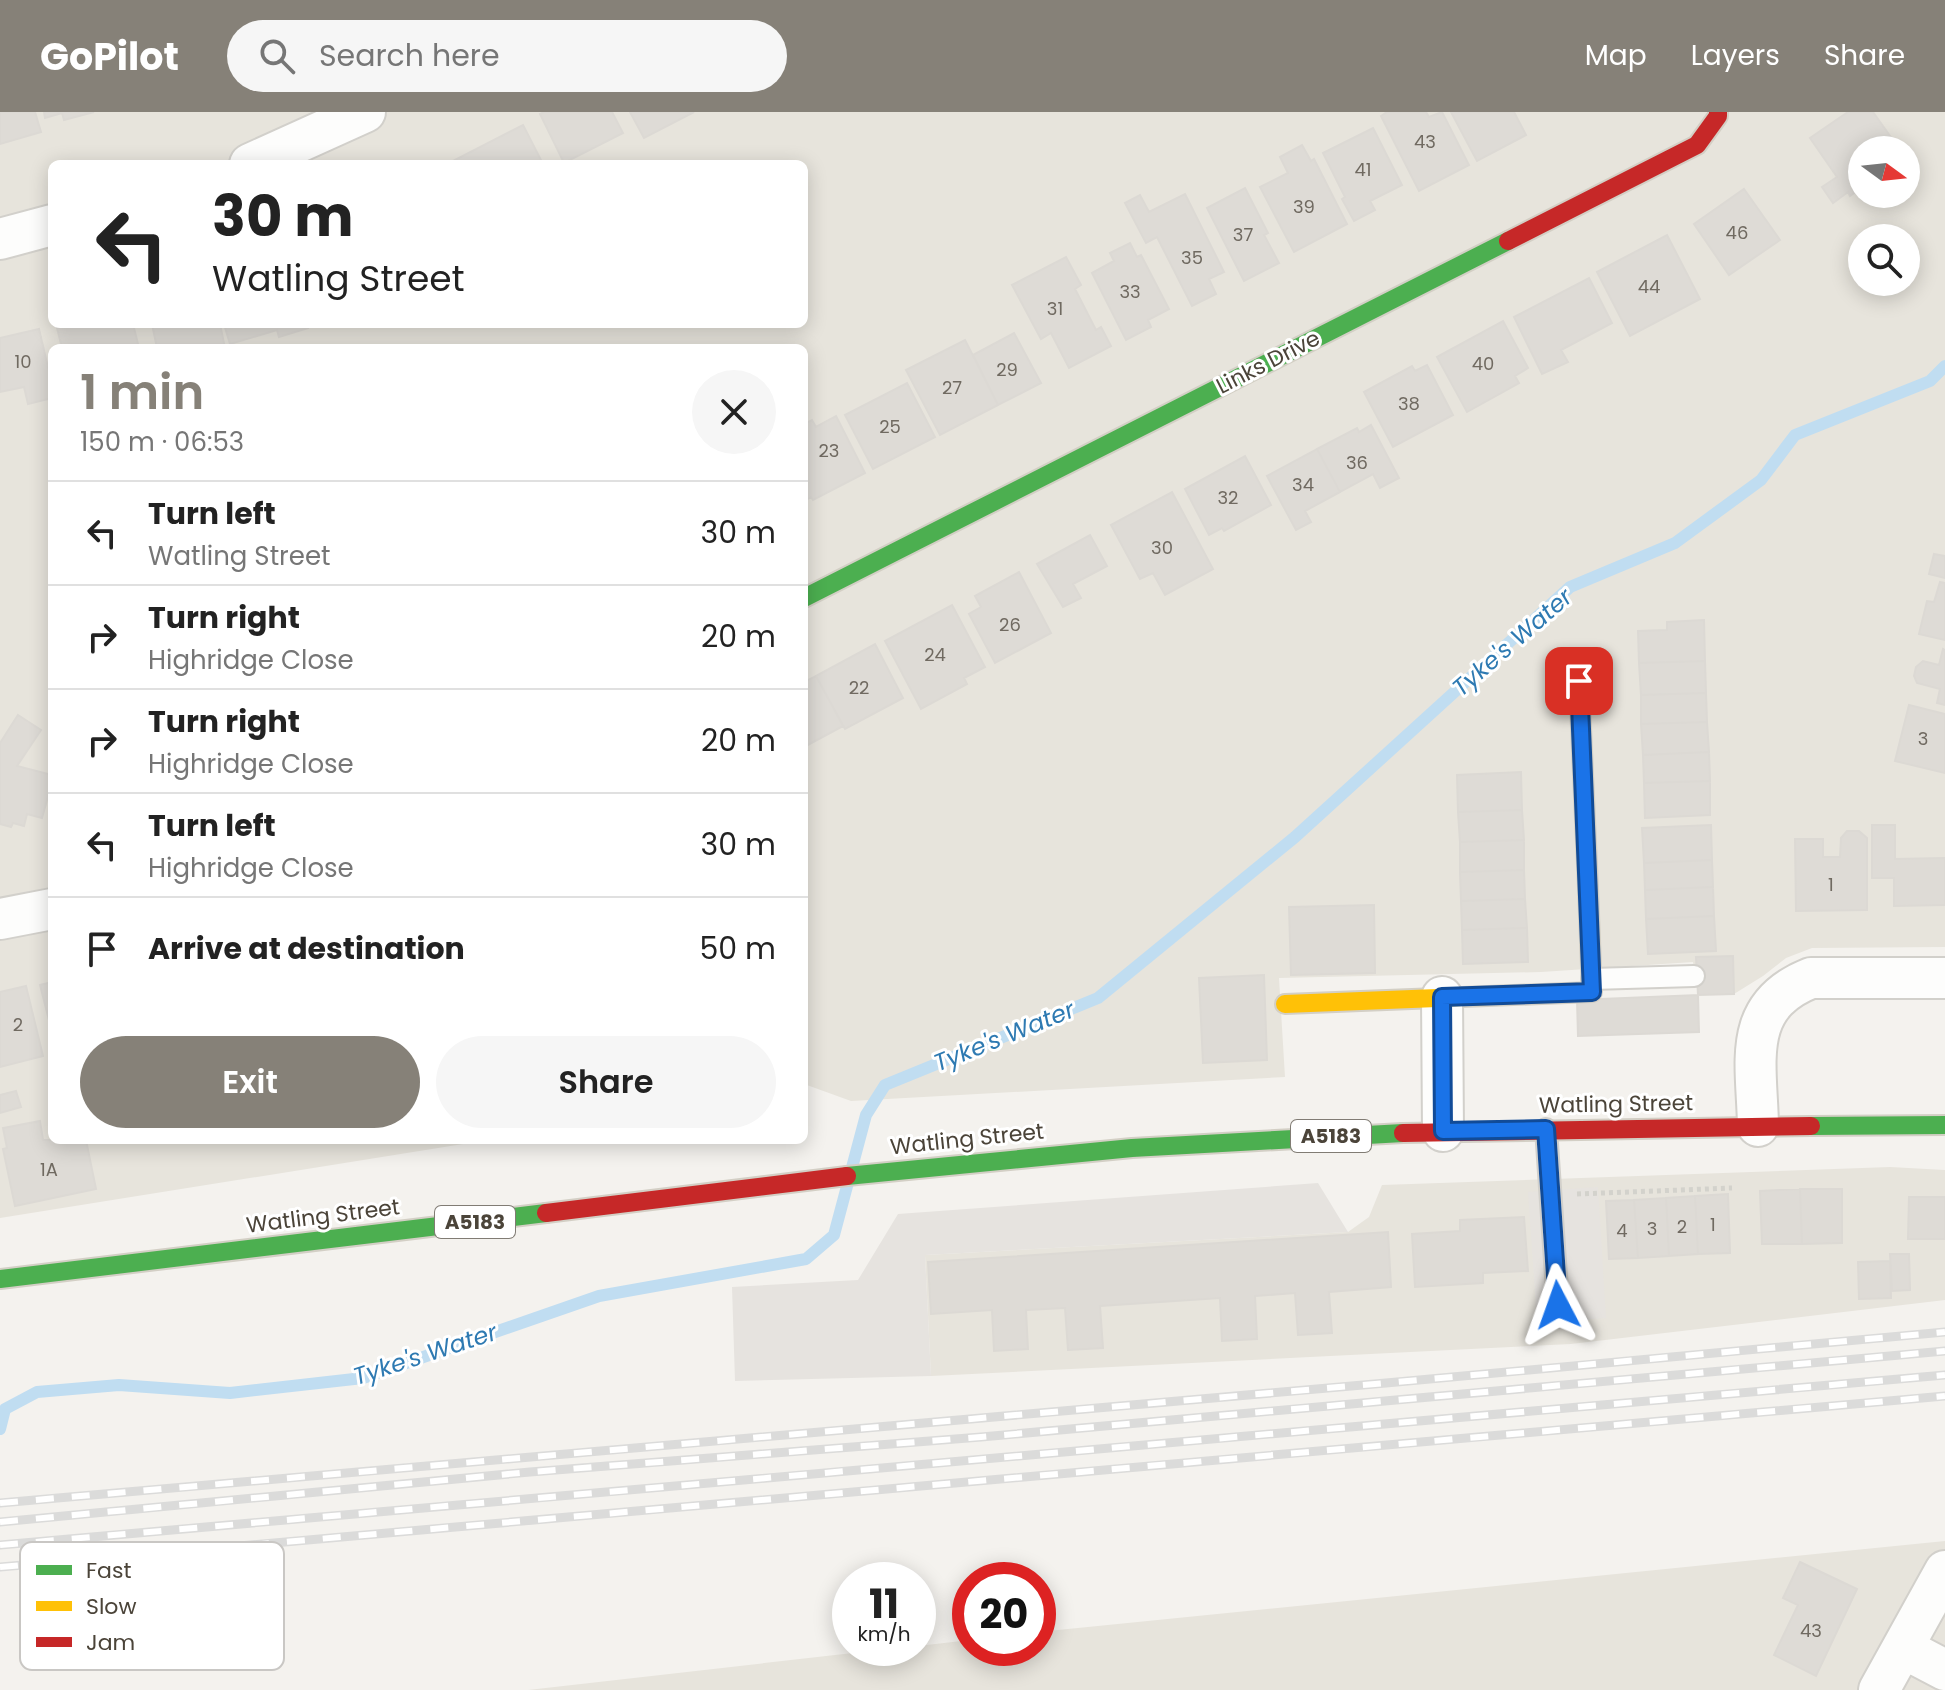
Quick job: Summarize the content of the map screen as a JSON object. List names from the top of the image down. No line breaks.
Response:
{"streets":{"main road":["Links Drive","Watling Street","A5183"]},"water":["Tyke's Water"],"house_numbers":["43","41","39","46","37","35","44","33","31","10","40","29","27","38","25","23","36","34","32","30","26","24","22","3","1","2","1A","1","2","3","4","43"],"legend":["Fast","Slow","Jam"],"north":"right","page":{"header":"GoPilot","search":"Search here","nav":["Map","Layers","Share"],"turn":["30 m","Watling Street"],"heading":["1 min","150 m · 06:53"],"list":[{"name":"Turn left","note":"Watling Street","value":"30 m"},{"name":"Turn right","note":"Highridge Close","value":"20 m"},{"name":"Turn right","note":"Highridge Close","value":"20 m"},{"name":"Turn left","note":"Highridge Close","value":"30 m"},{"name":"Arrive at destination","value":"50 m"}],"buttons":["Exit","Share"],"speed":"11 km/h","limit":"20"}}
